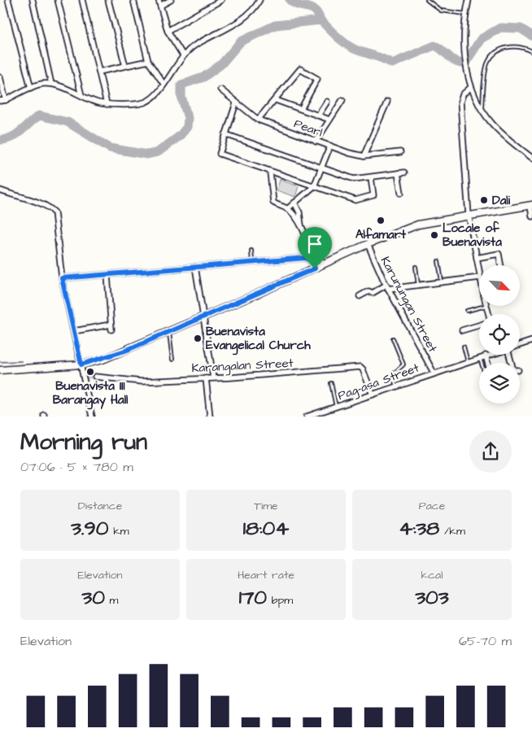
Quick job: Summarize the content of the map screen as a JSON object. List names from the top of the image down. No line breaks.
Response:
{"streets":{"street":["Pearl","Karunungan Street","Karangalan Street","Pag-asa Street"]},"crossings":[["Karunungan Street","Pag-asa Street"],["Karangalan Street","Pag-asa Street"]],"places":["Dali","Alfamart","Locale of Buenavista","Buenavista Evangelical Church","Buenavista III Barangay Hall"],"north":"bottom right","page":{"heading":["Morning run","07:06 · 5 × 780 m"],"stats":[["Distance","3.90 km"],["Time","18:04"],["Pace","4:38 /km"],["Elevation","30 m"],["Heart rate","170 bpm"],["kcal","303"]],"chart":["Elevation","65–70 m"]}}
